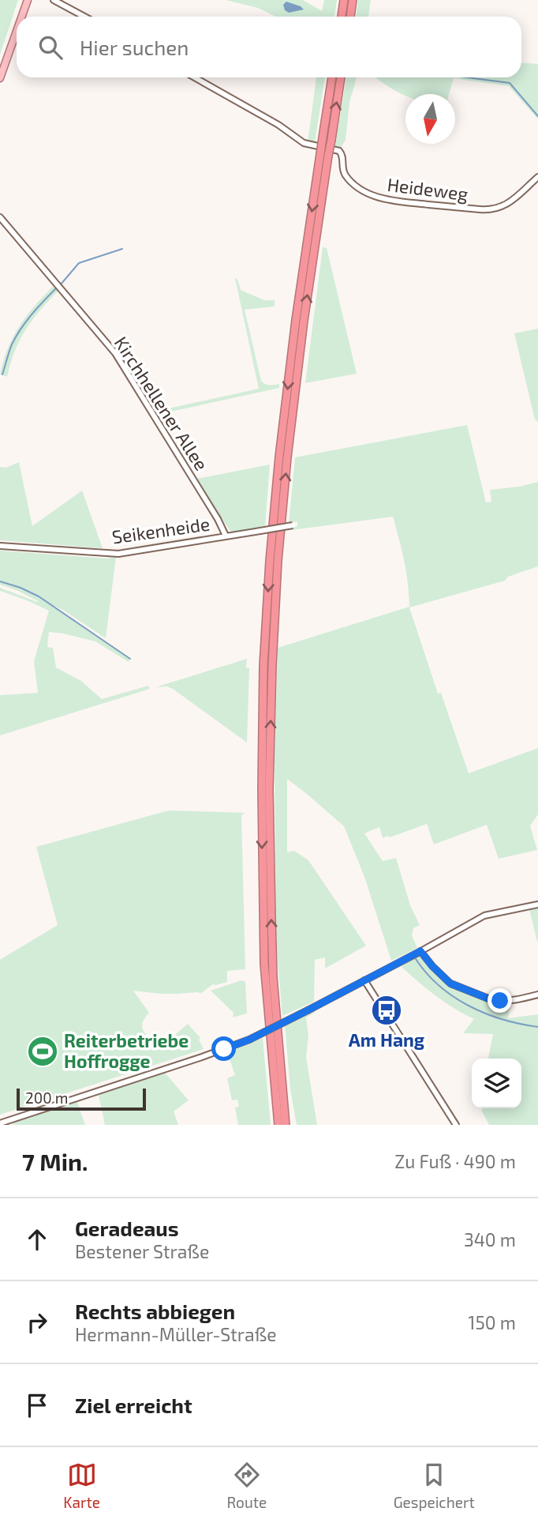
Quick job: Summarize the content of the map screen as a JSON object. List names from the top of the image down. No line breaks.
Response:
{"streets":{"street":["Heideweg","Kirchhellener Allee","Seikenheide"]},"crossings":[["Kirchhellener Allee","Seikenheide"]],"places":{"bus stop":["Am Hang"],"sports":["Reiterbetriebe Hoffrogge"]},"scale_bar":"200 m","north":"bottom","page":{"search":"Hier suchen","scale":"200 m","heading":["7 Min.","Zu Fuß · 490 m"],"list":[["Geradeaus","Bestener Straße","340 m"],["Rechts abbiegen","Hermann-Müller-Straße","150 m"],"Ziel erreicht"],"nav":["Karte","Route","Gespeichert"]}}
